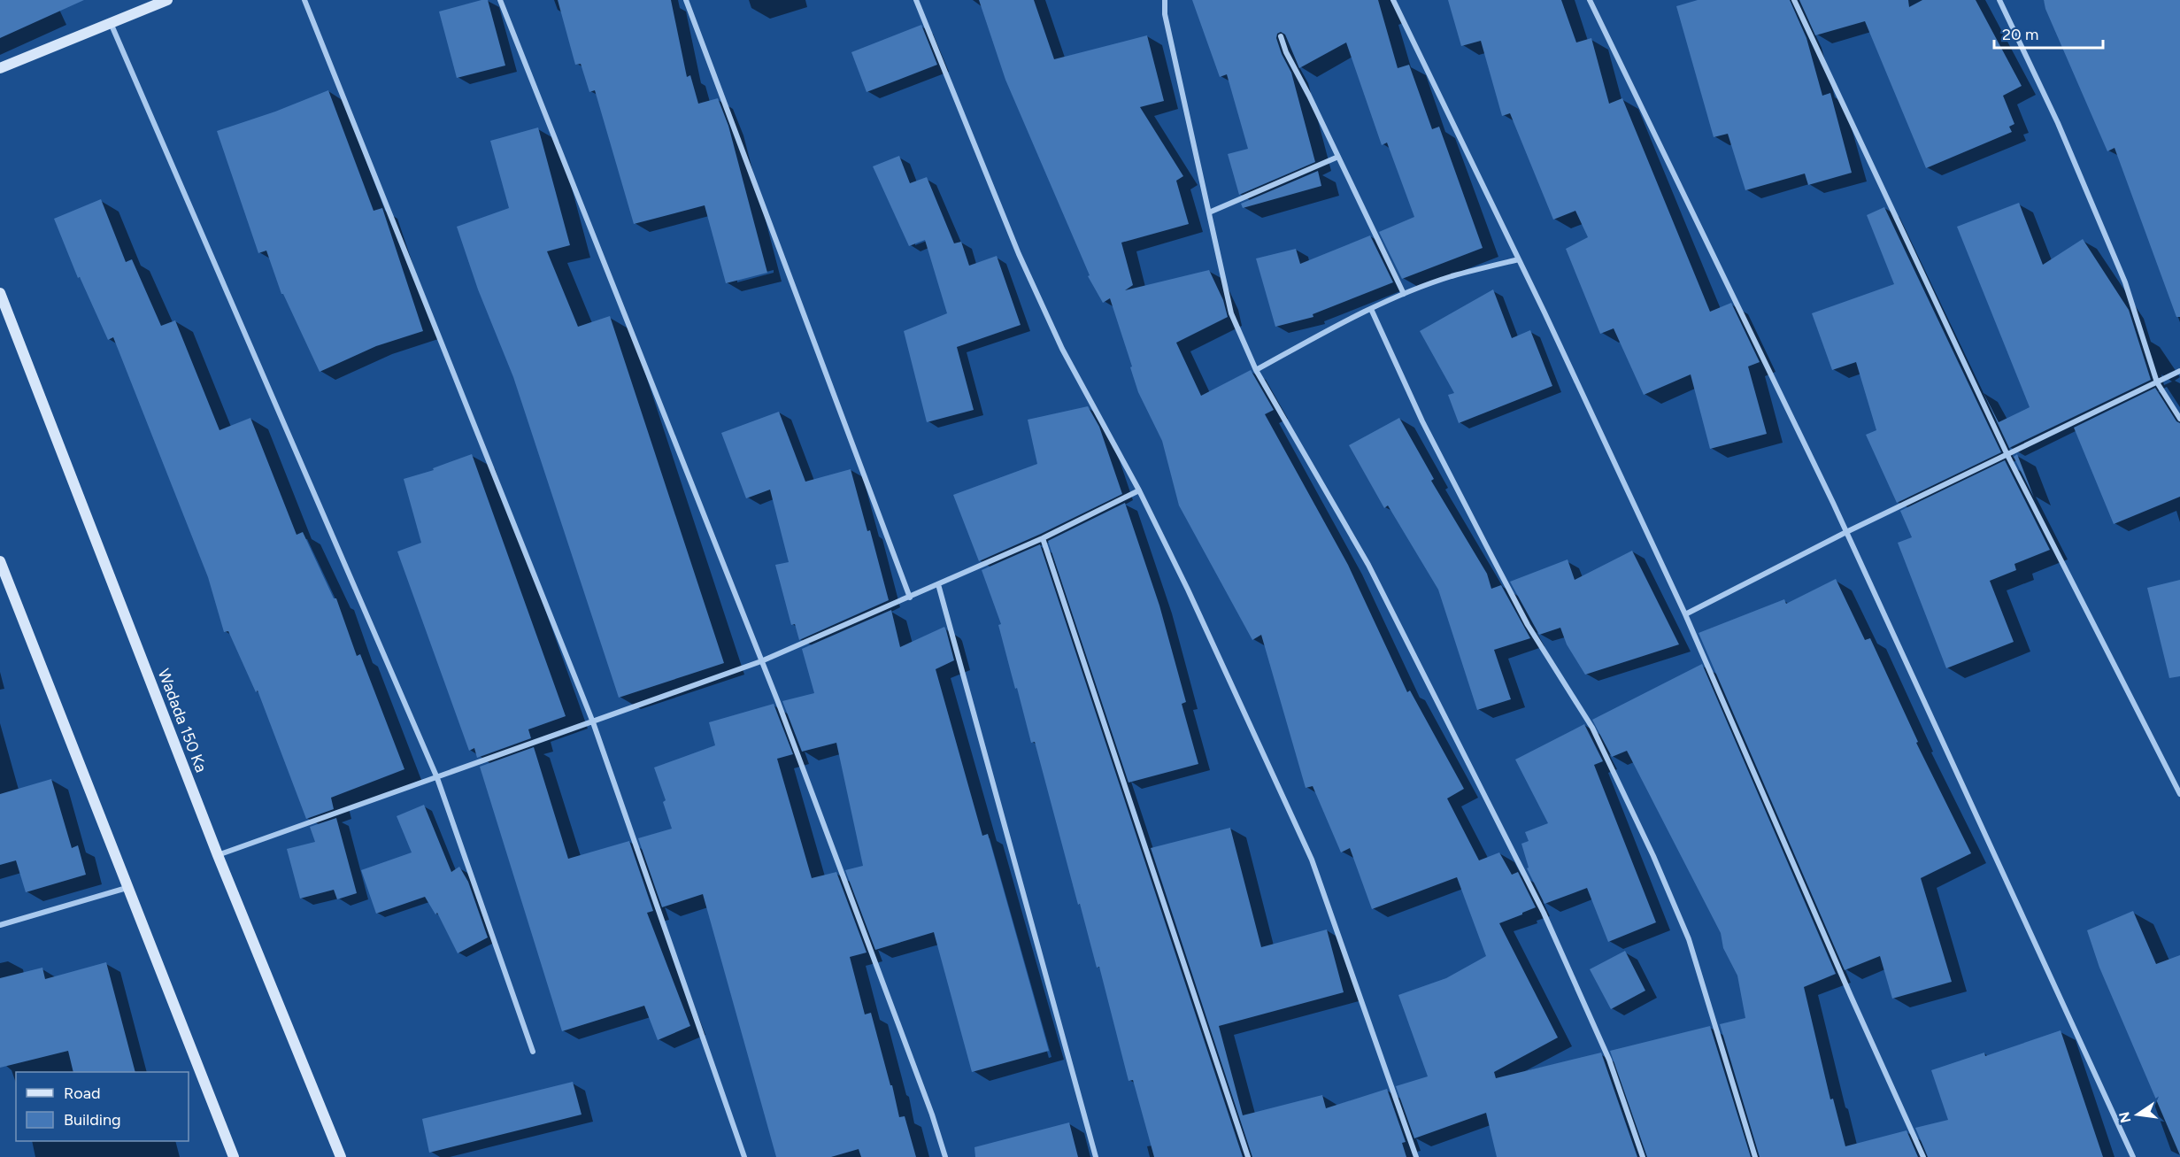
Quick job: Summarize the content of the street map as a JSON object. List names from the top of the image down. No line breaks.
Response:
{"streets":{"street":["Wadada 150 Ka"]},"legend":["Road","Building"],"scale_bar":"20 m","north":"left"}
